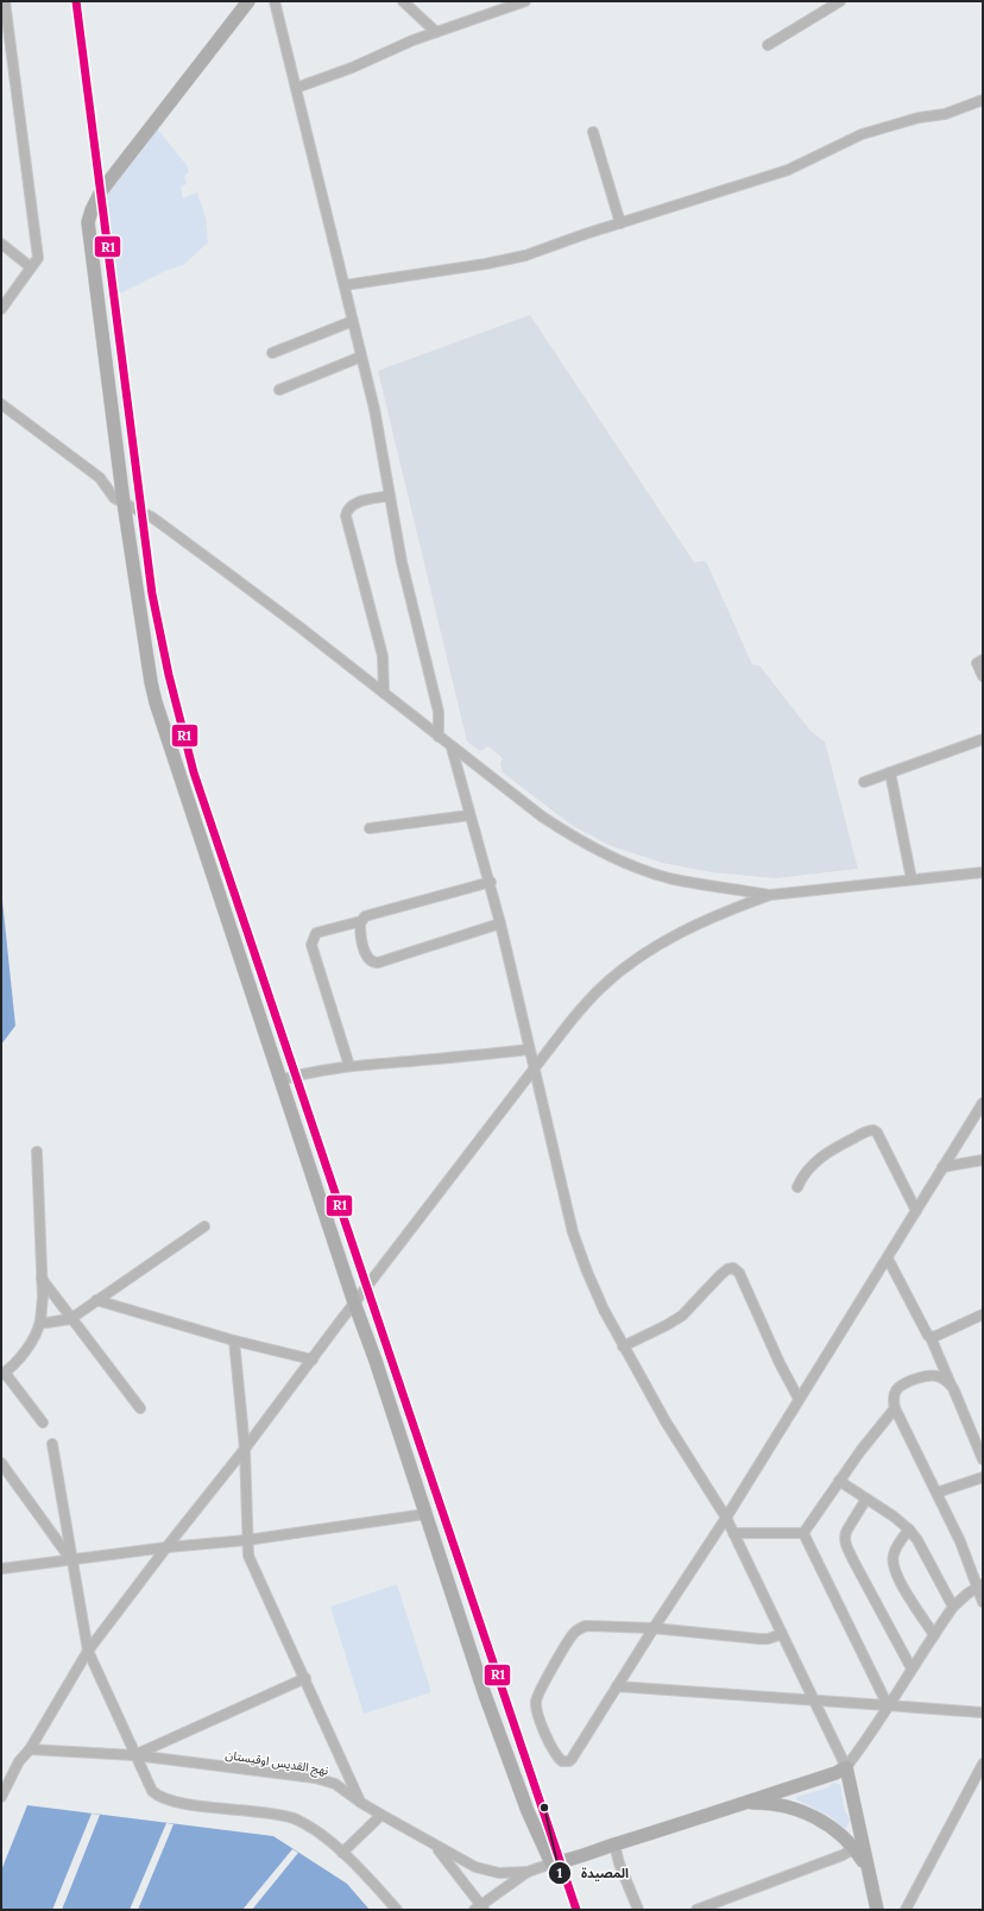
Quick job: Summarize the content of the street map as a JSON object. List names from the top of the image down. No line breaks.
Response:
{"streets":{"street":["نهج القديس اوقيستان"]},"places":["المصيدة"],"lines":["transit line R1"]}
